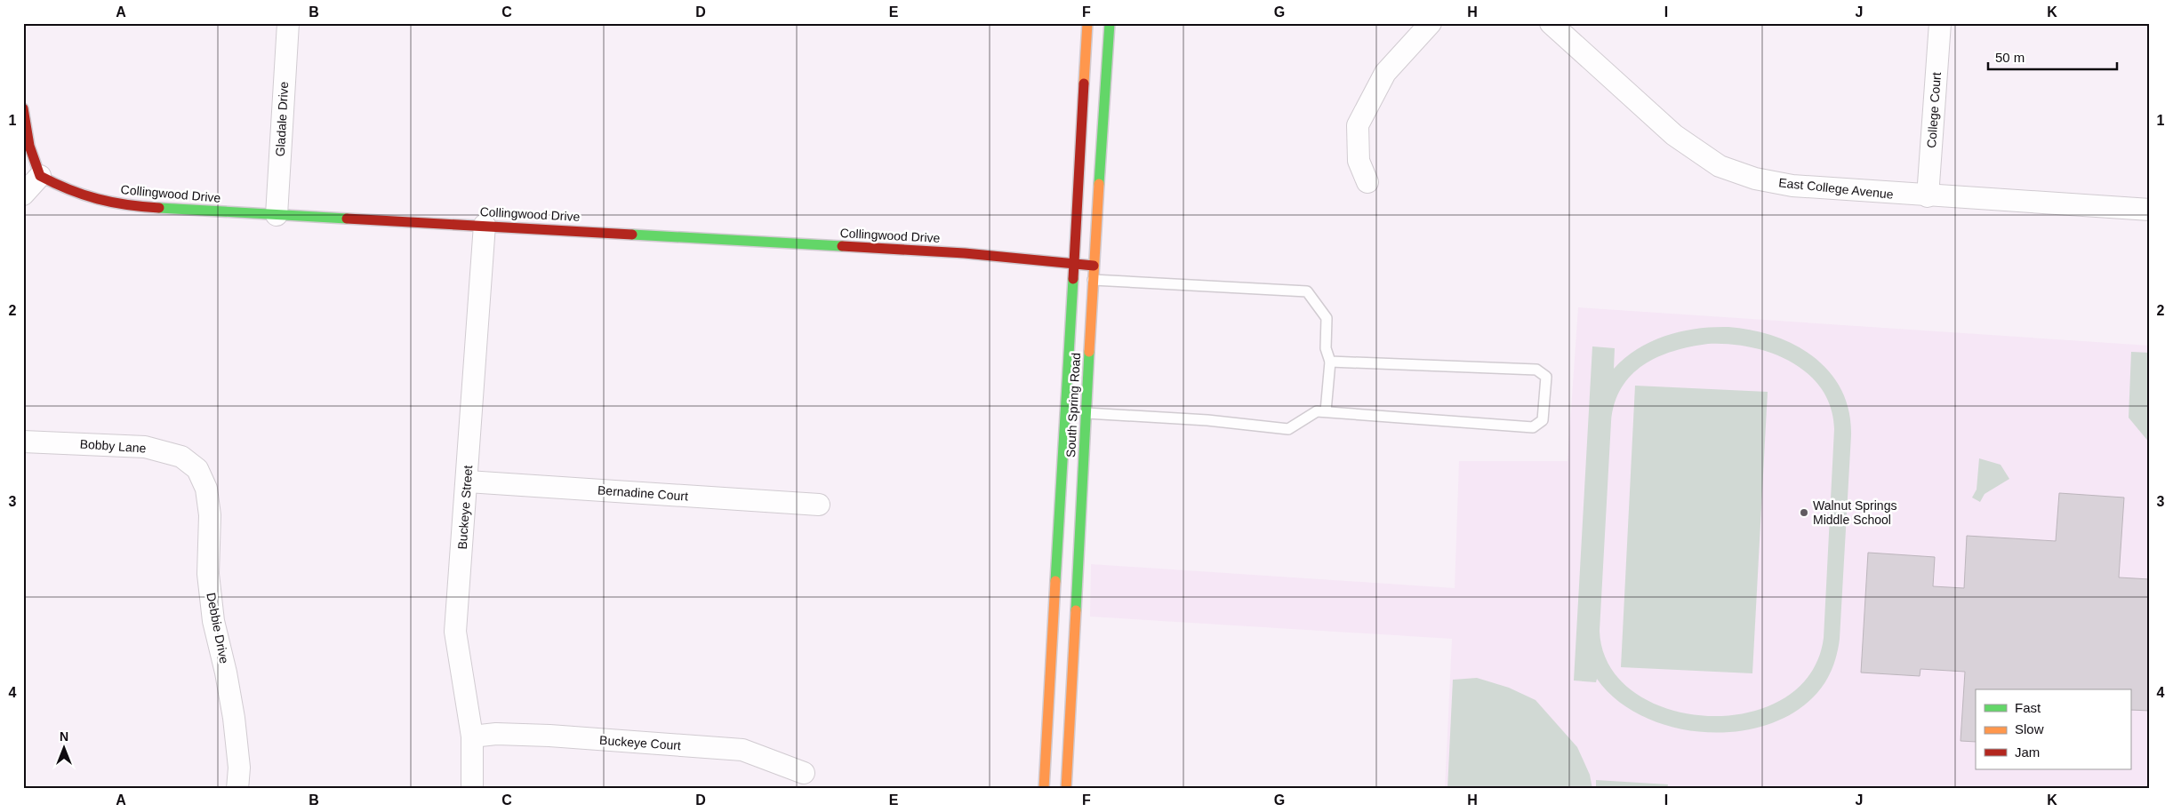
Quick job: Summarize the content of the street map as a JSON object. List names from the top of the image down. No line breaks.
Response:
{"streets":{"main road":["Collingwood Drive","South Spring Road"],"street":["College Court","Gladale Drive","East College Avenue","Bobby Lane","Bernadine Court","Buckeye Street","Debbie Drive","Buckeye Court"]},"crossings":[["College Court","East College Avenue"],["Gladale Drive","Collingwood Drive"],["Collingwood Drive","South Spring Road"],["Collingwood Drive","Buckeye Street"],["Bobby Lane","Debbie Drive"],["Bernadine Court","Buckeye Street"],["Buckeye Street","Buckeye Court"]],"places":["Walnut Springs Middle School"],"legend":["Fast","Slow","Jam"],"scale_bar":"50 m","north":"top","grid":{"columns":["A","B","C","D","E","F","G","H","I","J","K"],"rows":["1","2","3","4"]}}
